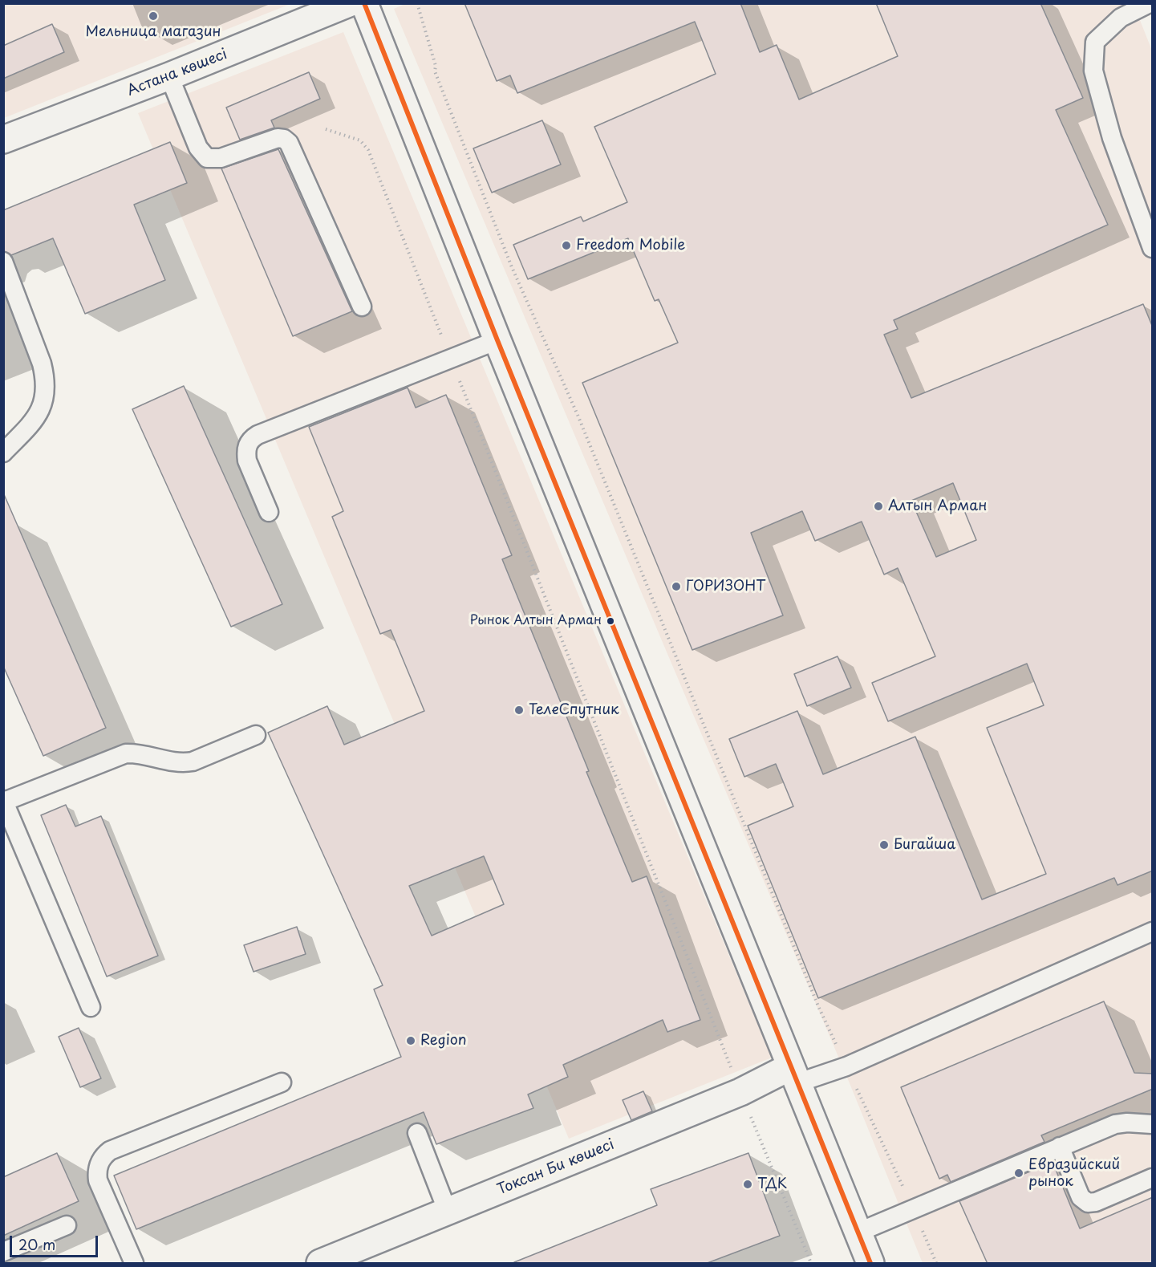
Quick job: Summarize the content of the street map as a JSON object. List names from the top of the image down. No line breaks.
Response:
{"streets":{"main road":["Астана көшесі","Токсан Би көшесі"]},"places":["Мельница магазин","Freedom Mobile","Алтын Арман","ГОРИЗОНТ","Рынок Алтын Арман","ТелеСпутник","Бигайша","Region","Евразийский рынок","ТДК"],"scale_bar":"20 m"}
